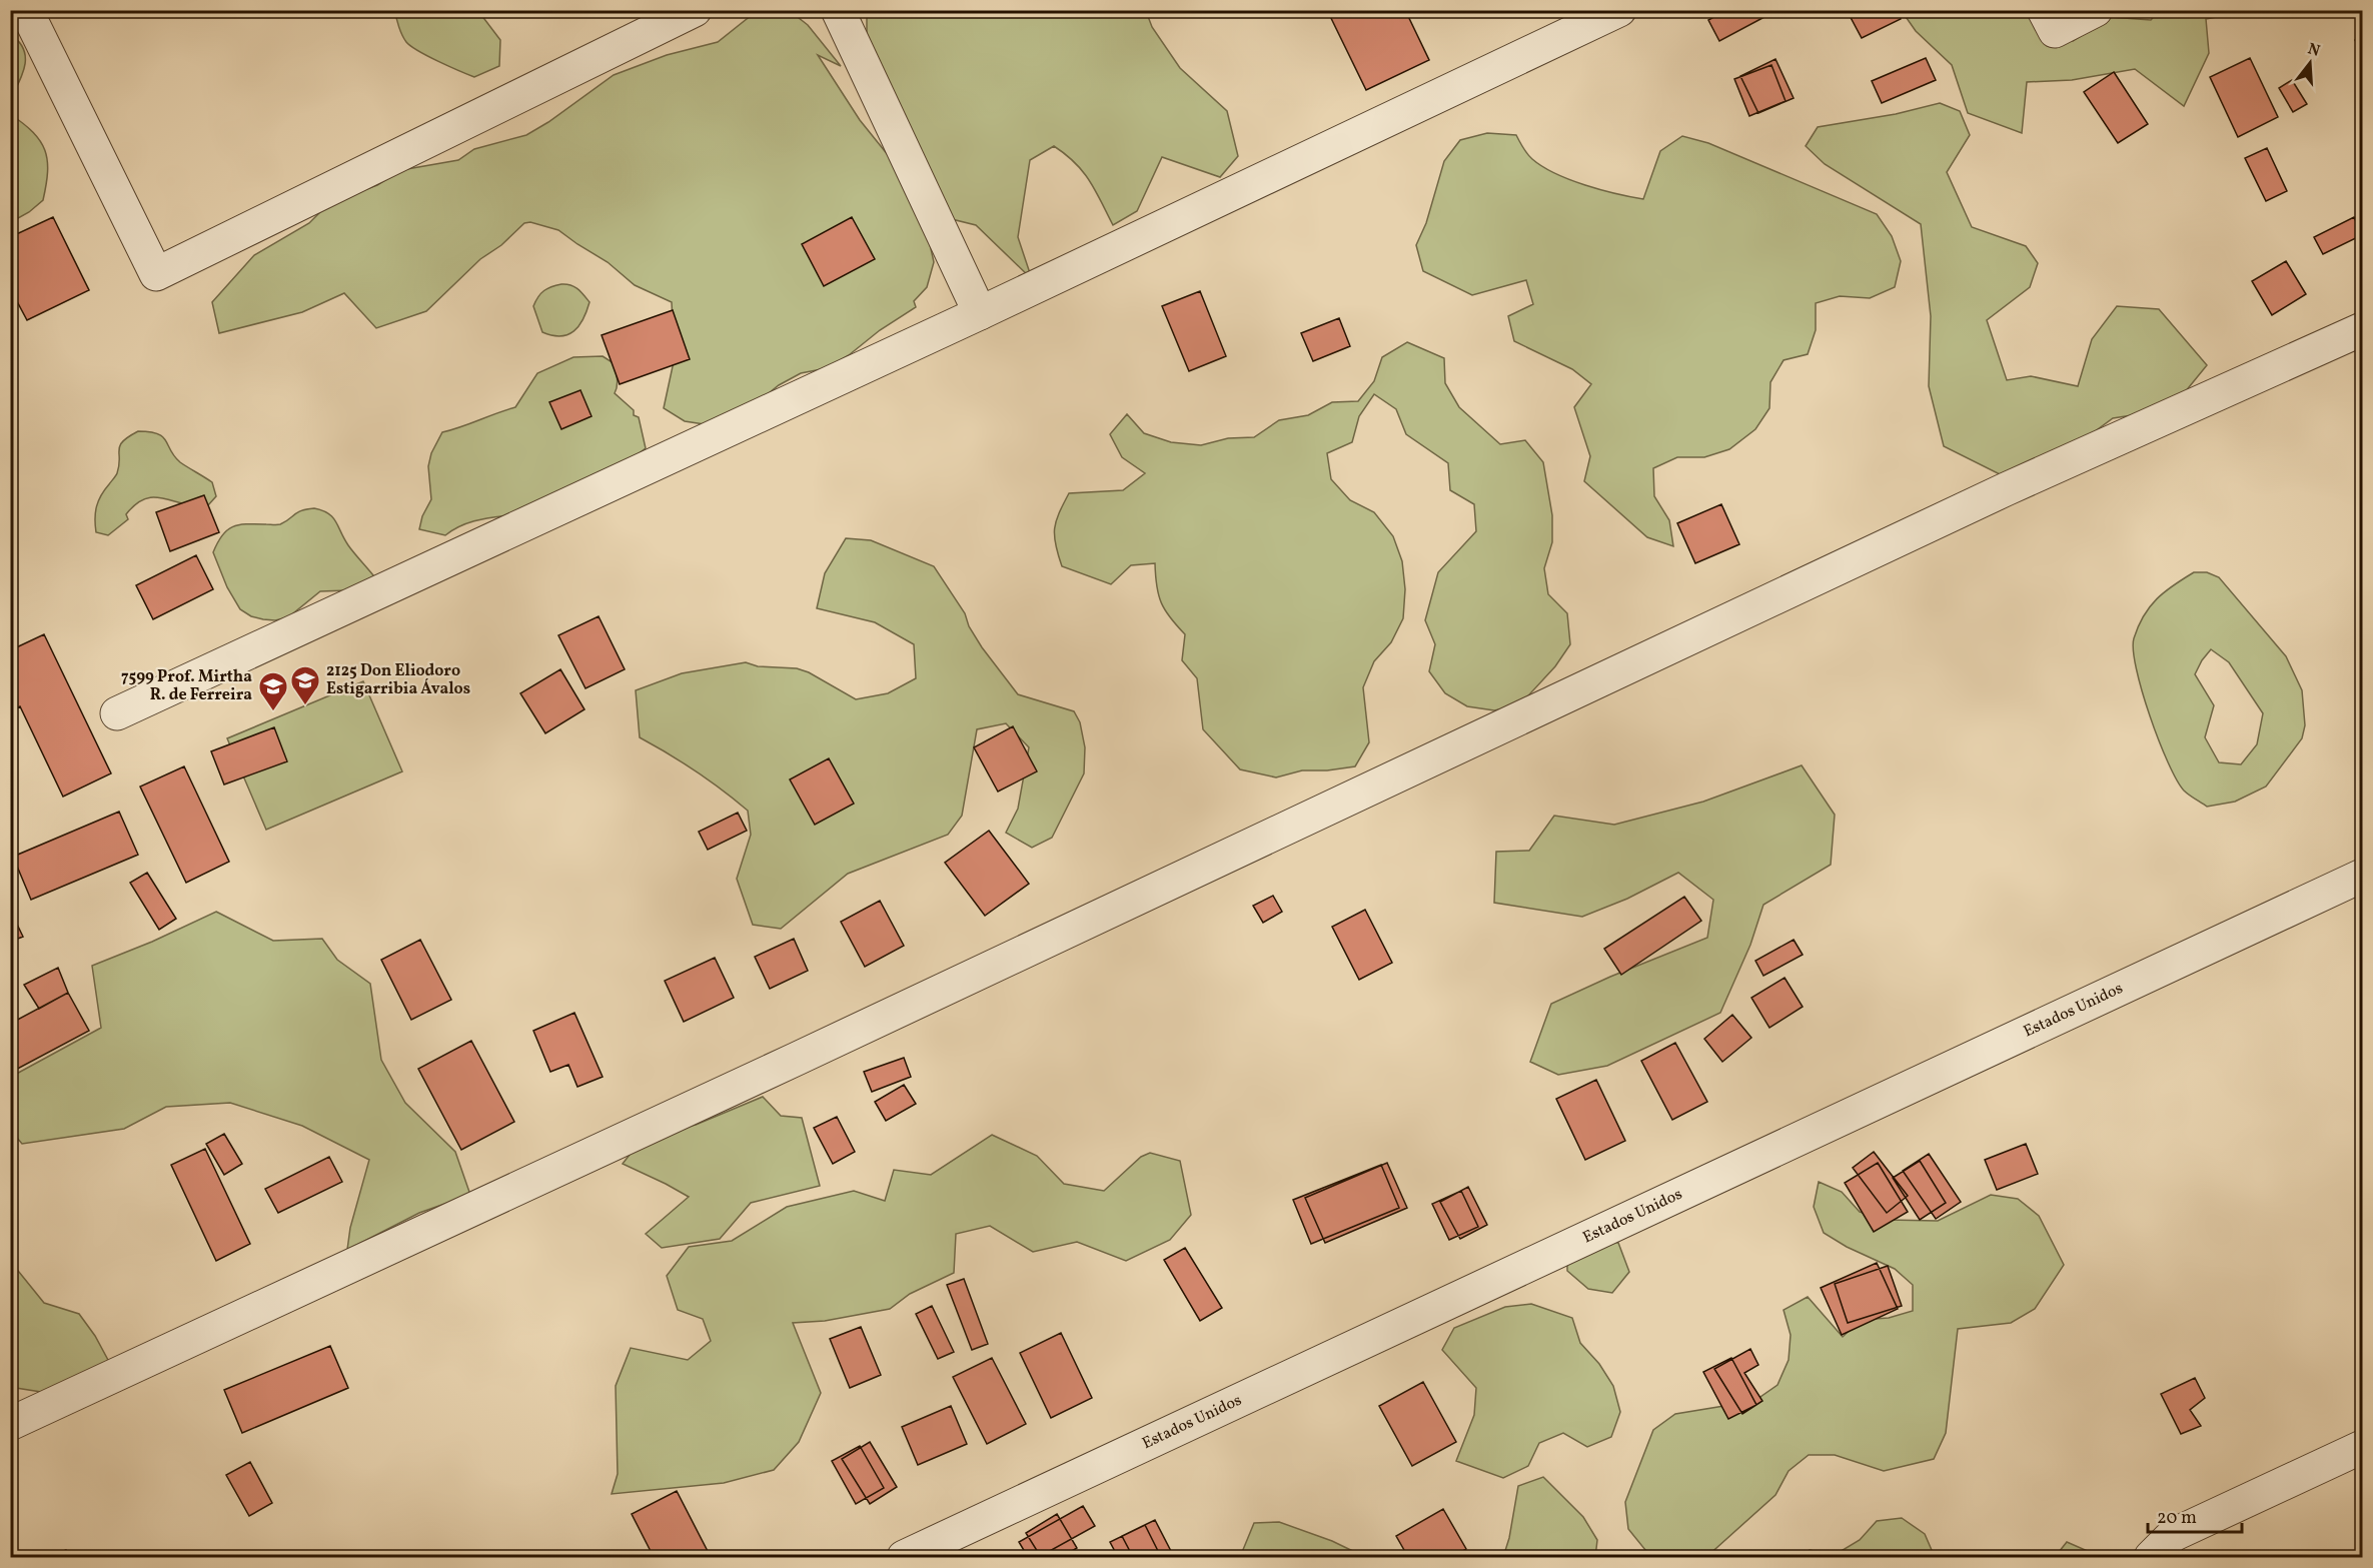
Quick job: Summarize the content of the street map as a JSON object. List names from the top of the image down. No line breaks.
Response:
{"streets":{"street":["Estados Unidos"]},"places":{"school or university":["2125 Don Eliodoro Estigarribia Ávalos","7599 Prof. Mirtha R. de Ferreira"]},"scale_bar":"20 m","north":"top"}
